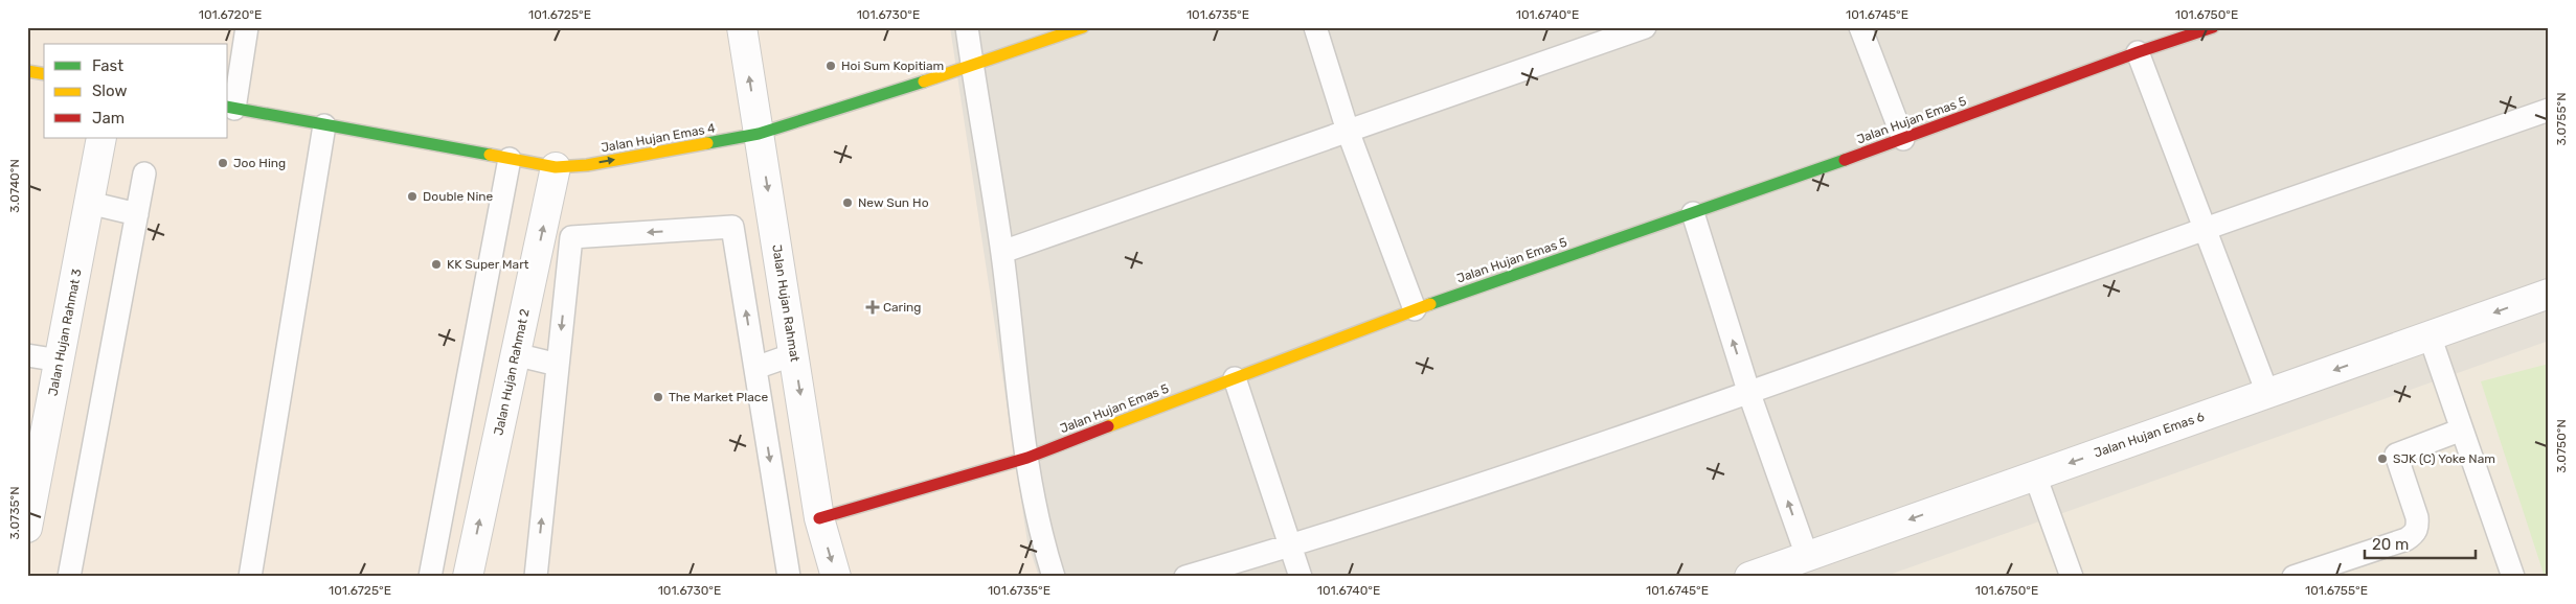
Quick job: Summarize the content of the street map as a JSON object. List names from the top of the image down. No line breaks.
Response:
{"streets":{"street":["Jalan Hujan Emas 5","Jalan Hujan Emas 4","Jalan Hujan Rahmat","Jalan Hujan Rahmat 3","Jalan Hujan Rahmat 2","Jalan Hujan Emas 6"]},"crossings":[["Jalan Hujan Emas 5","Jalan Hujan Rahmat"],["Jalan Hujan Emas 4","Jalan Hujan Rahmat"],["Jalan Hujan Emas 4","Jalan Hujan Rahmat 2"]],"one_way":["Jalan Hujan Rahmat 2","Jalan Hujan Emas 6"],"places":{"other":["Hoi Sum Kopitiam","Joo Hing","Double Nine","New Sun Ho","KK Super Mart","The Market Place","SJK (C) Yoke Nam"],"health":["Caring"]},"legend":["Fast","Slow","Jam"],"scale_bar":"20 m","coordinates":["101.6720°E","101.6725°E","101.6730°E","101.6735°E","101.6740°E","101.6745°E","101.6750°E","3.0755°N","3.0740°N","3.0750°N","3.0735°N","101.6755°E"]}
